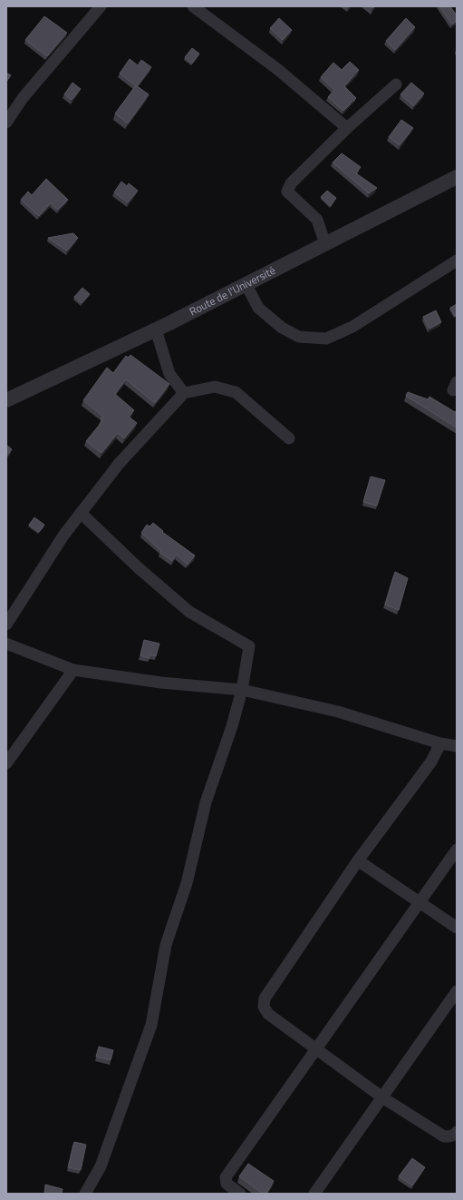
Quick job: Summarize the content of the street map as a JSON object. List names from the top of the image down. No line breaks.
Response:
{"streets":{"street":["Route de l'Université"]}}
